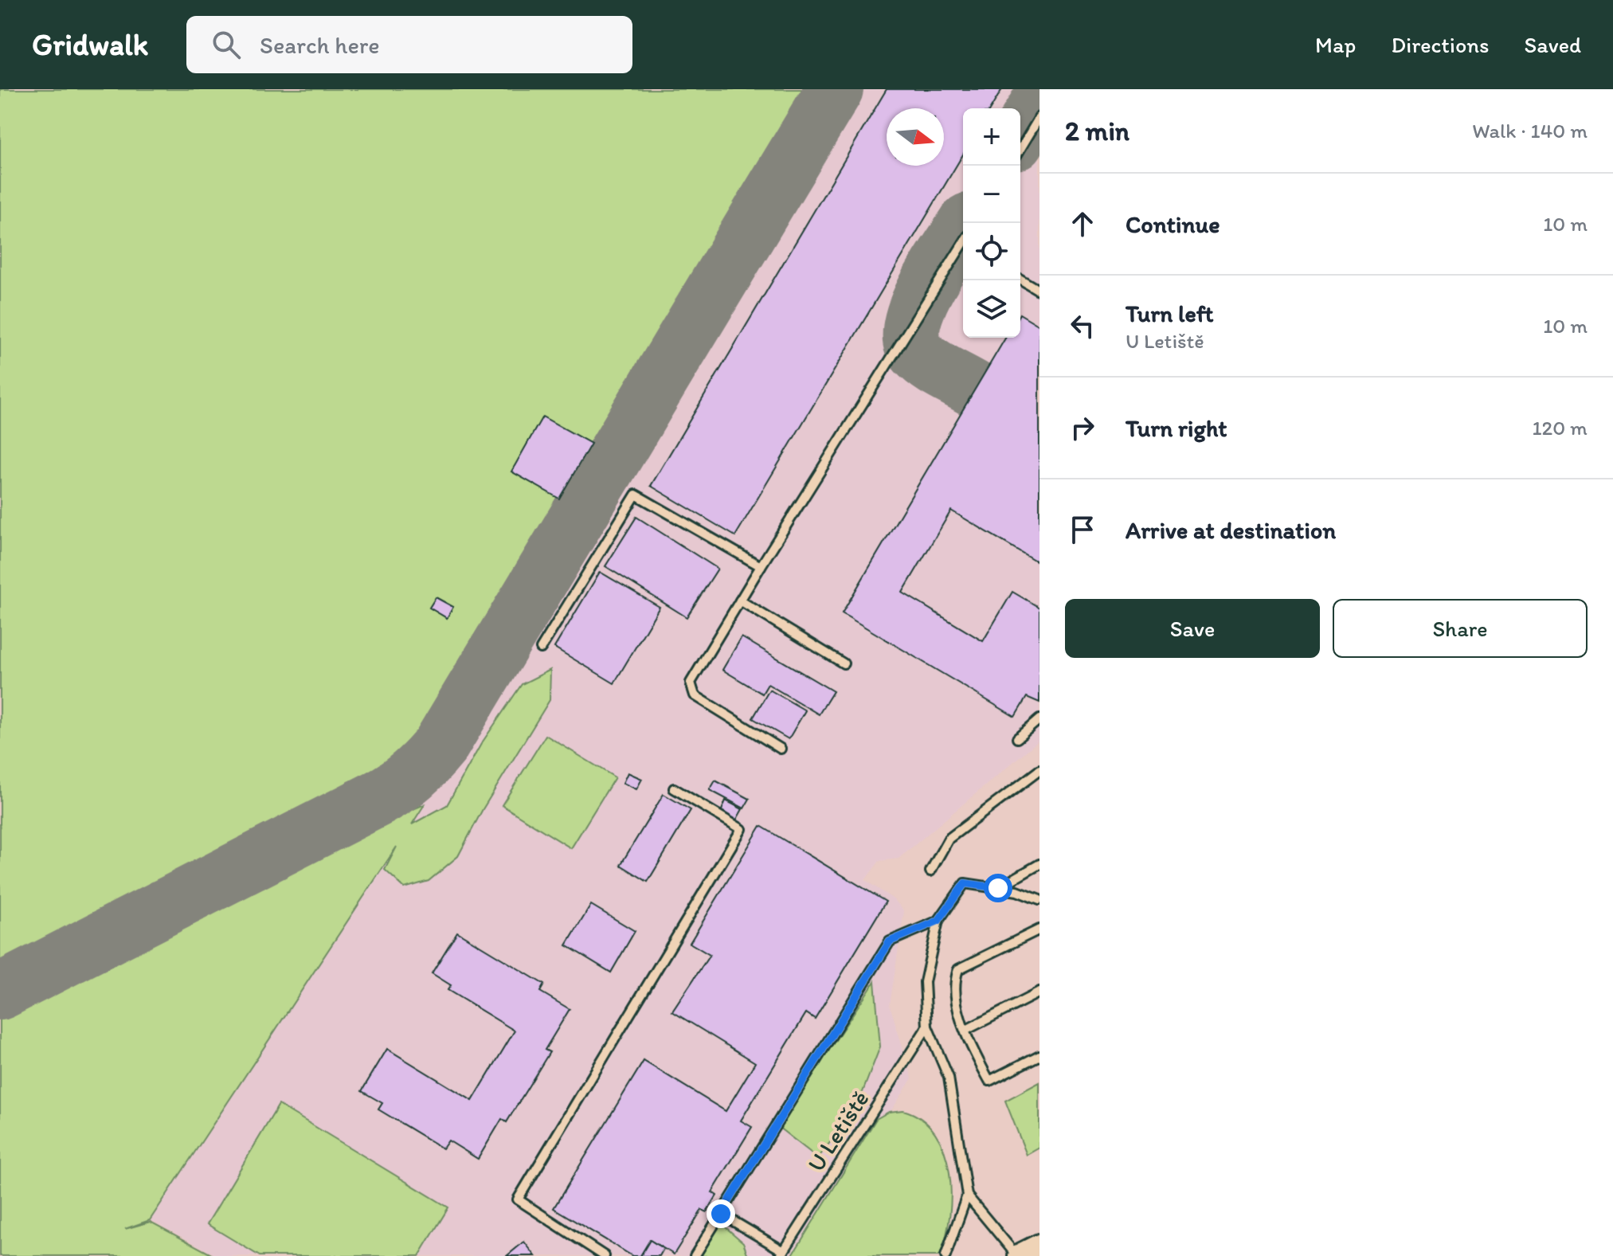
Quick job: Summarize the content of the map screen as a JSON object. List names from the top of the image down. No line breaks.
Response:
{"streets":{"lane":["U Letiště"]},"north":"right","page":{"header":"Gridwalk","search":"Search here","nav":["Map","Directions","Saved"],"heading":["2 min","Walk · 140 m"],"map_buttons":["+","−"],"list":[["Continue","10 m"],["Turn left","U Letiště","10 m"],["Turn right","120 m"],"Arrive at destination"],"buttons":["Save","Share"]}}
